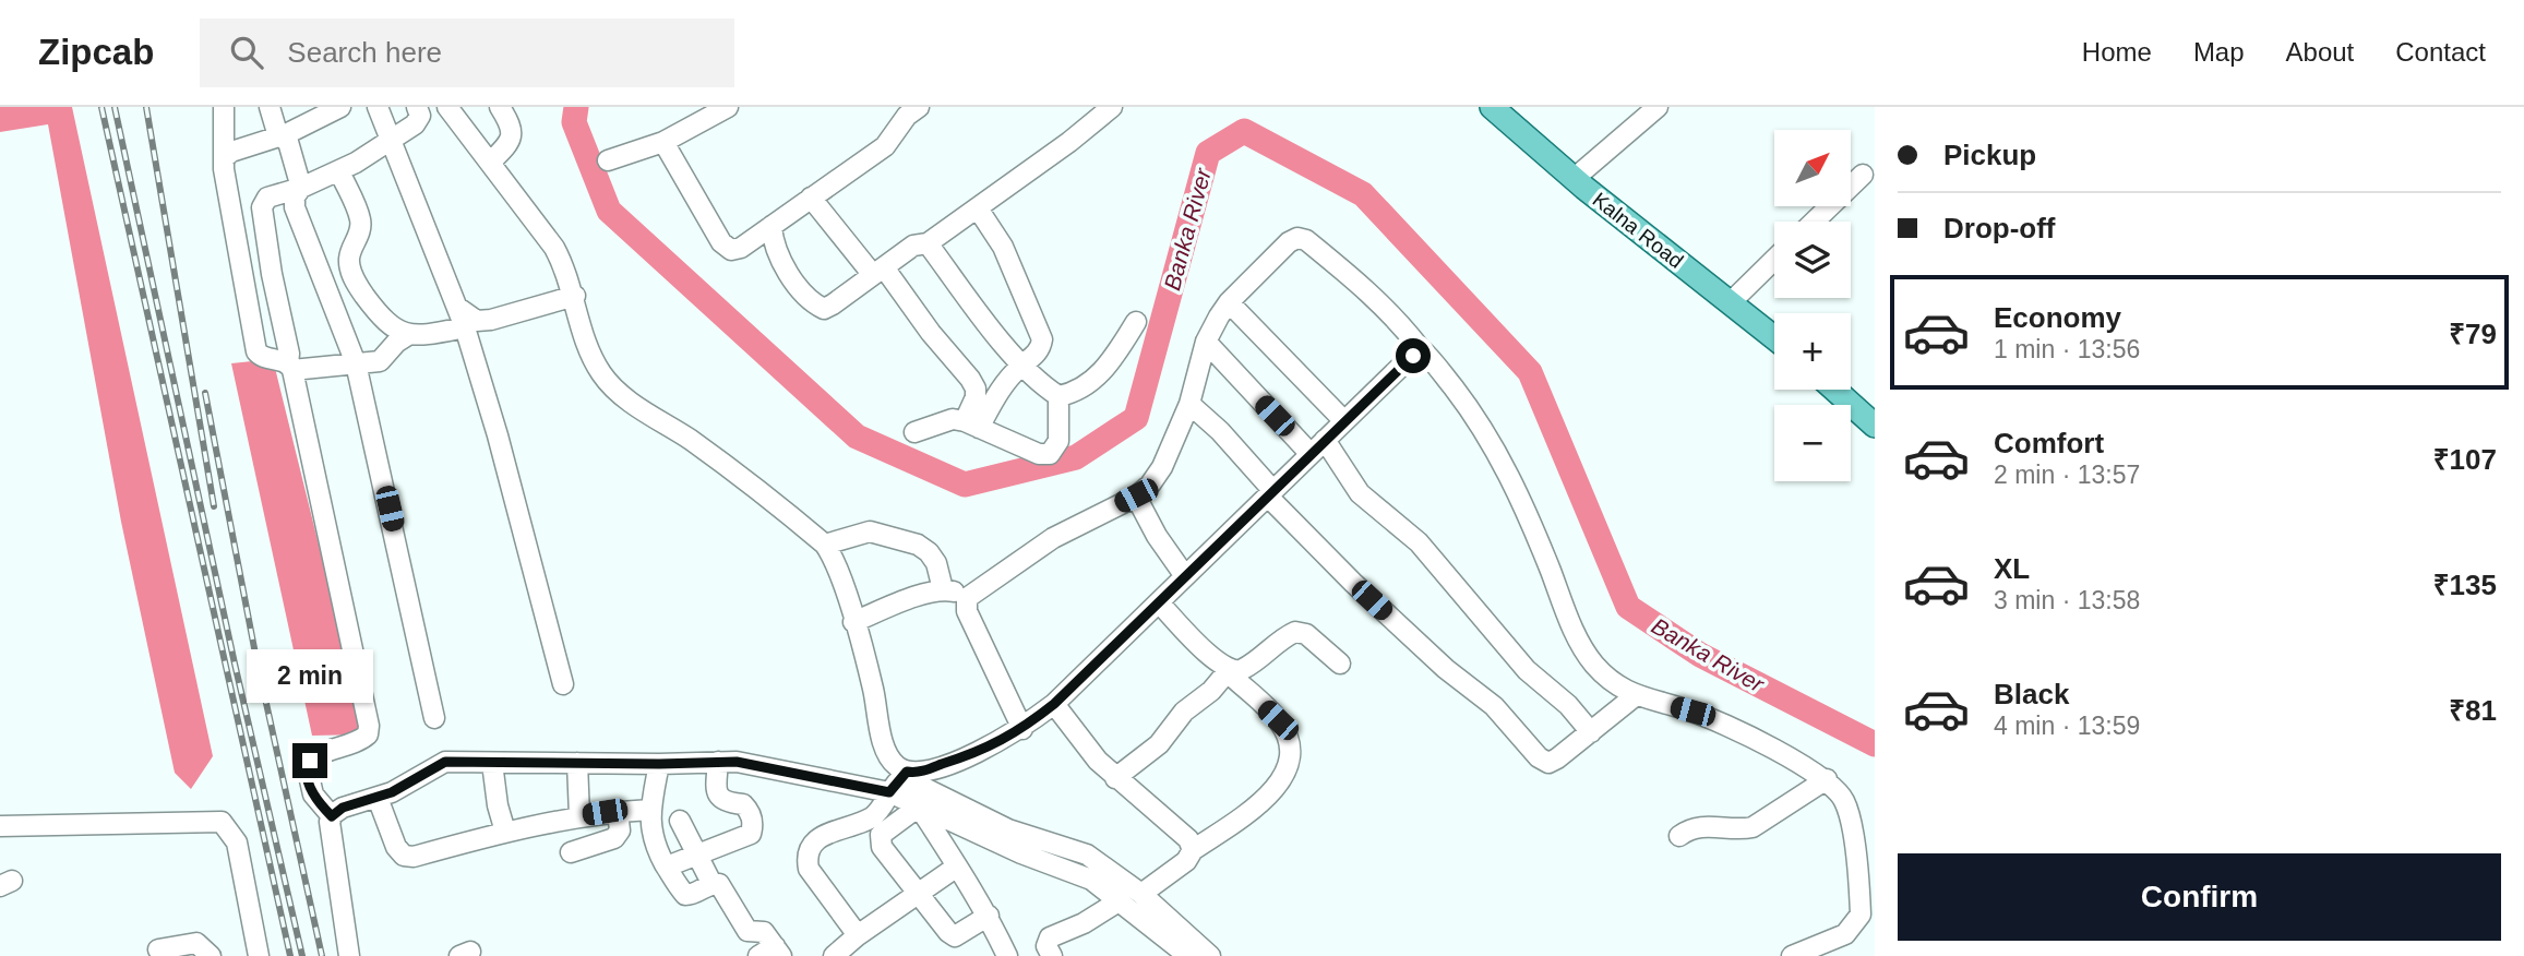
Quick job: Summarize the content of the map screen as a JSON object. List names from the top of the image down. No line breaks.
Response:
{"streets":{"main road":["Kalna Road"]},"water":["Banka River"],"north":"top right","page":{"header":"Zipcab","search":"Search here","nav":["Home","Map","About","Contact"],"banner":["Pickup","Drop-off"],"map_buttons":["+","−"],"list":[{"name":"Economy","note":"1 min · 13:56","value":"₹79"},{"name":"Comfort","note":"2 min · 13:57","value":"₹107"},{"name":"XL","note":"3 min · 13:58","value":"₹135"},{"name":"Black","note":"4 min · 13:59","value":"₹81"}],"bubble":"2 min","buttons":"Confirm"}}
